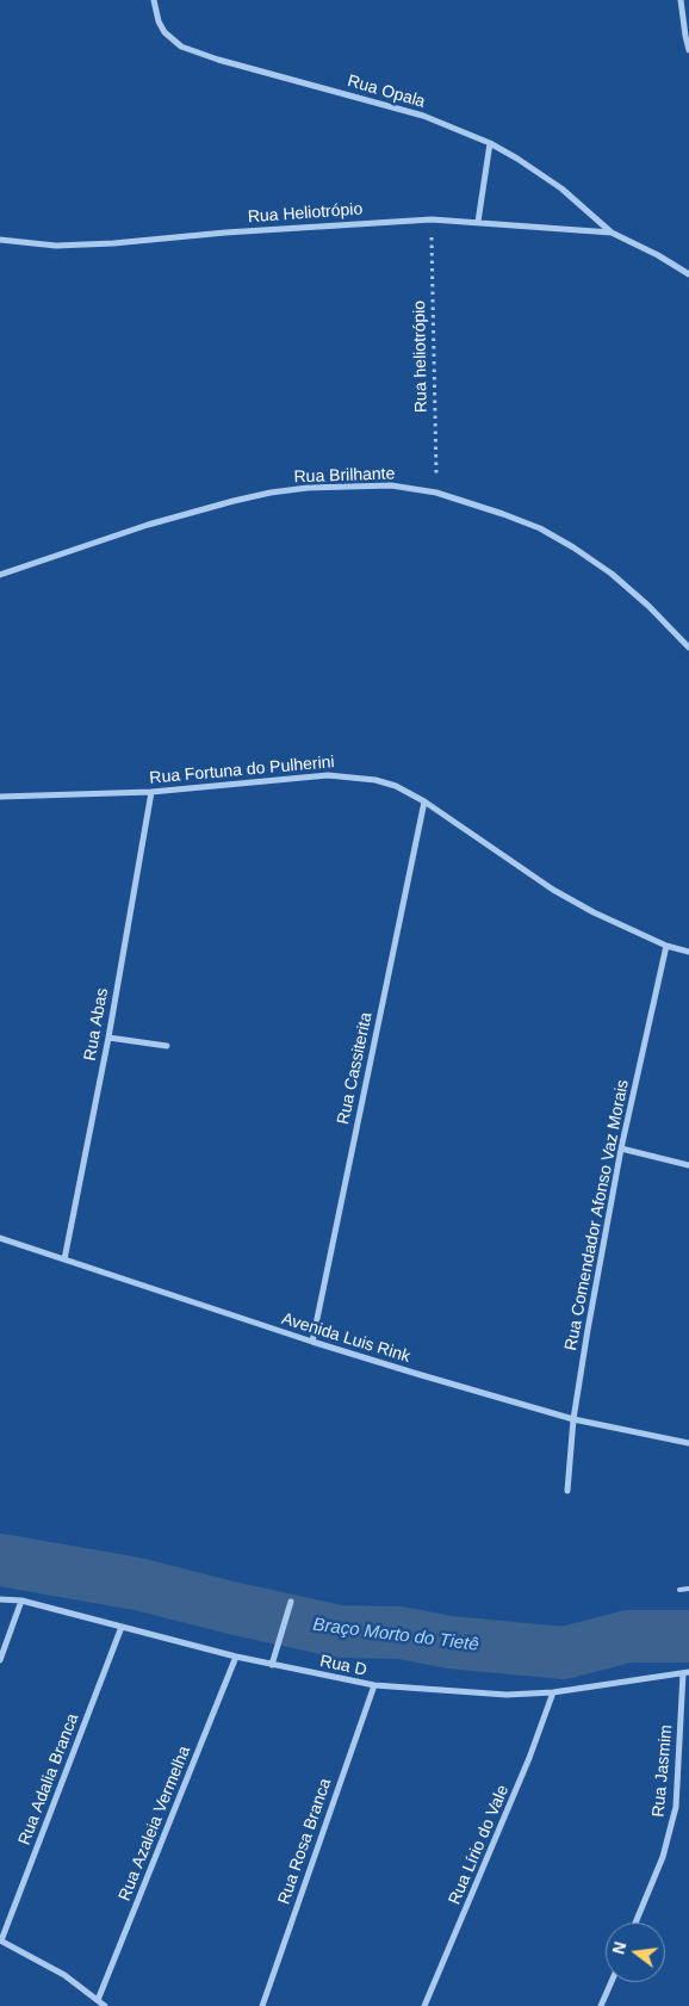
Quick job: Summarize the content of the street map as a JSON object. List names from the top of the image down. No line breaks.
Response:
{"streets":{"street":["Rua Opala","Rua Heliotrópio","Rua Brilhante","Rua Fortuna do Pulherini","Rua Abas","Rua Cassiterita","Rua Comendador Afonso Vaz Morais","Avenida Luis Rink","Rua D","Rua Jasmim","Rua Adalia Branca","Rua Azaleia Vermelha","Rua Rosa Branca","Rua Lírio do Vale"],"path":["Rua heliotrópio"]},"crossings":[["Rua Opala","Rua Heliotrópio"],["Rua Heliotrópio","Rua heliotrópio"],["Rua heliotrópio","Rua Brilhante"],["Rua Fortuna do Pulherini","Rua Abas"],["Rua Fortuna do Pulherini","Rua Cassiterita"],["Rua Fortuna do Pulherini","Rua Comendador Afonso Vaz Morais"],["Rua Abas","Avenida Luis Rink"],["Rua Cassiterita","Avenida Luis Rink"],["Rua Comendador Afonso Vaz Morais","Avenida Luis Rink"],["Rua D","Rua Jasmim"],["Rua D","Rua Adalia Branca"],["Rua D","Rua Azaleia Vermelha"],["Rua D","Rua Rosa Branca"],["Rua D","Rua Lírio do Vale"]],"water":["Braço Morto do Tietê"],"north":"left"}
